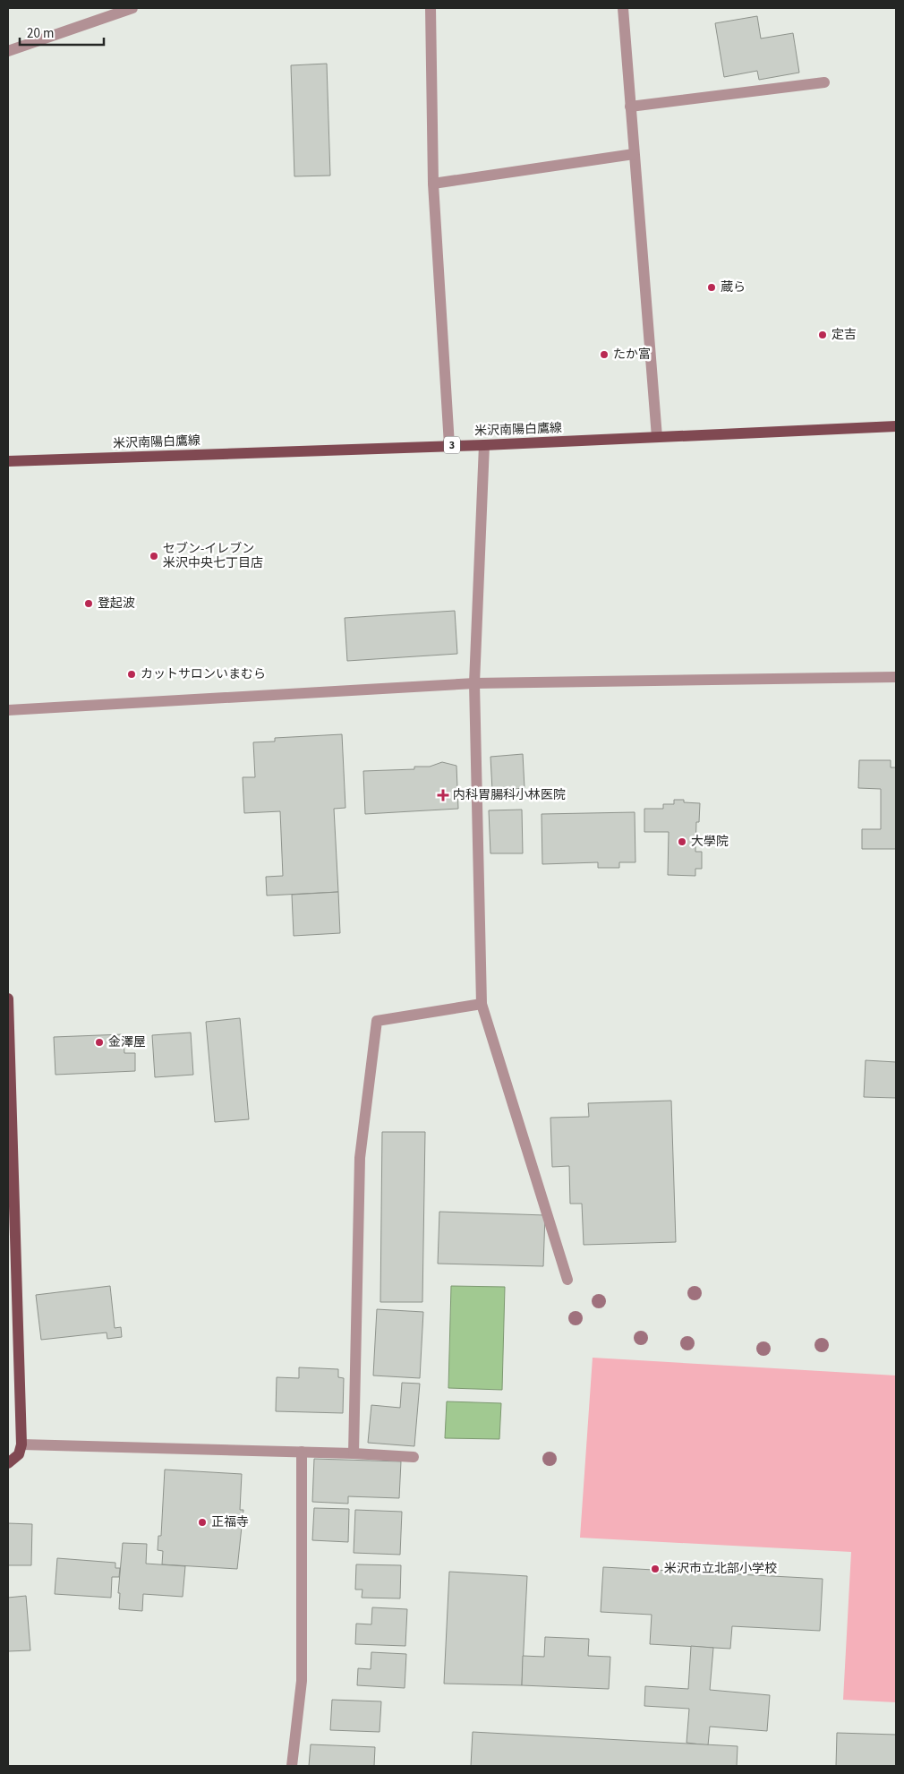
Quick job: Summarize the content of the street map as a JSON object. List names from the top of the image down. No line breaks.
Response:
{"streets":{"main road":["米沢南陽白鷹線","3"]},"places":{"other":["蔵ら","定吉","たか富","セブン-イレブン 米沢中央七丁目店","登起波","カットサロンいまむら","大學院","金澤屋","正福寺","米沢市立北部小学校"],"health":["内科胃腸科小林医院"]},"scale_bar":"20 m"}
